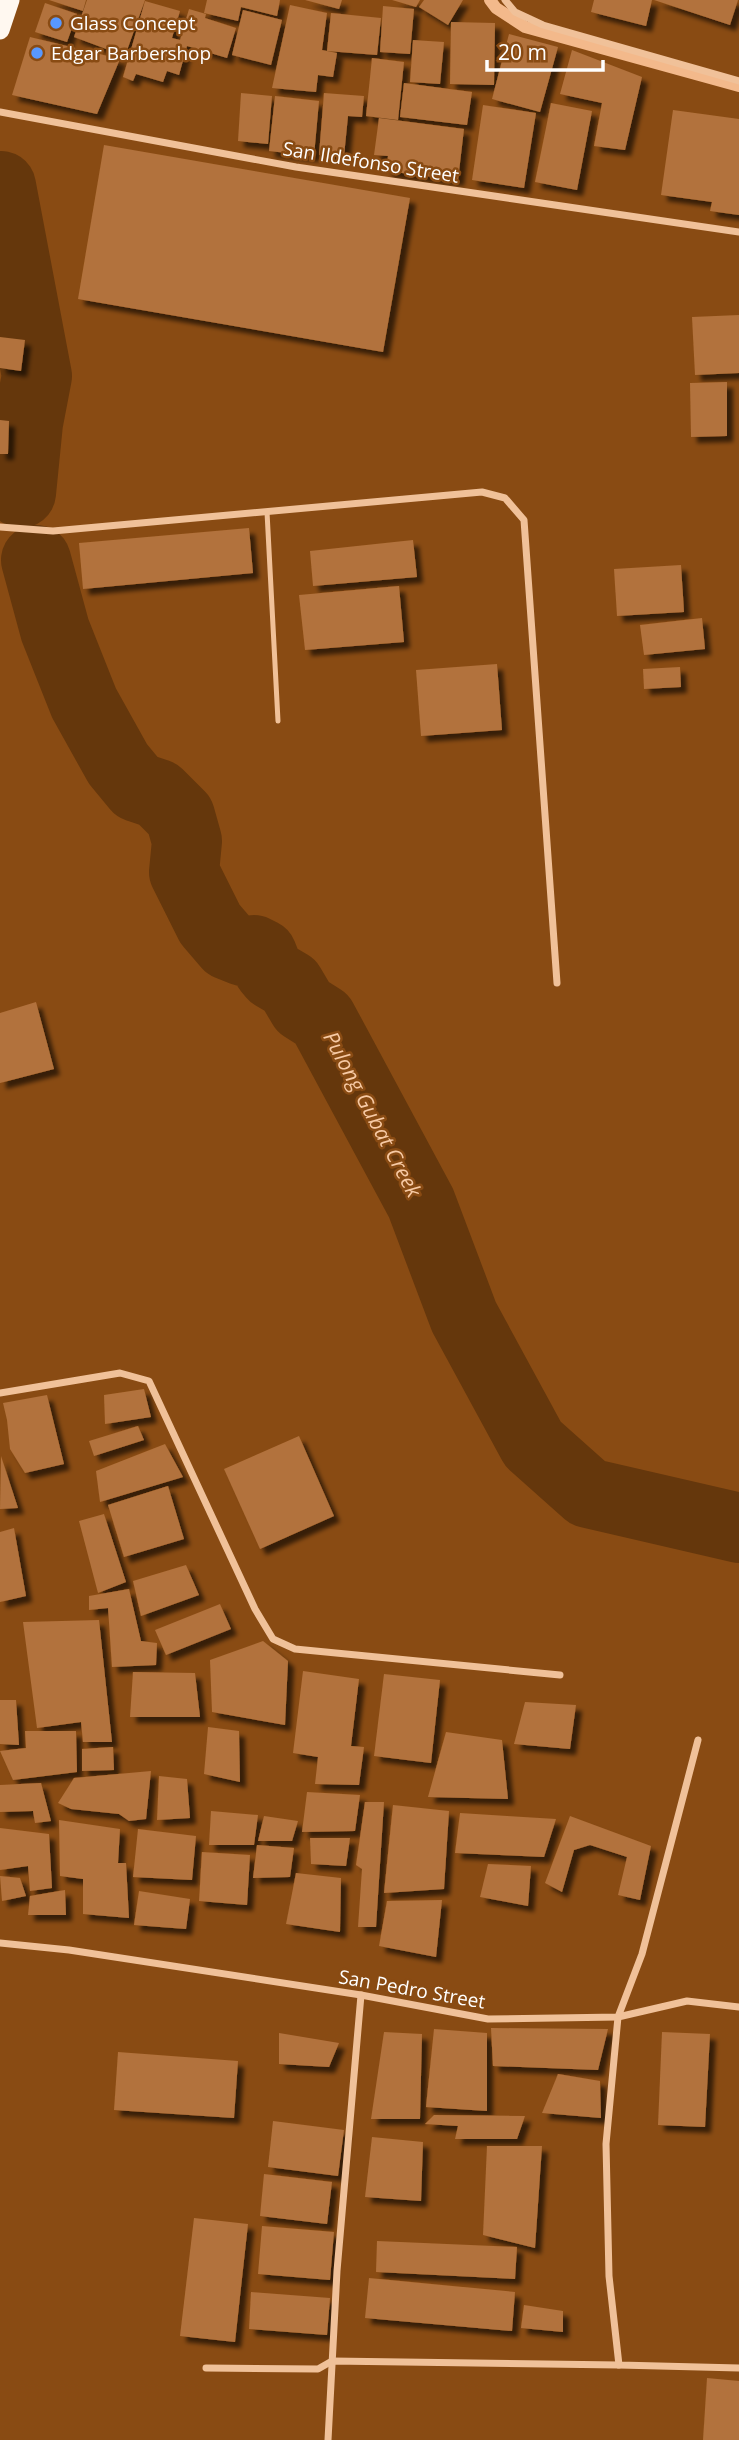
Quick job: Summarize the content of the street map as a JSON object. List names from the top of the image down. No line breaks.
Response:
{"streets":{"street":["San Ildefonso Street","San Pedro Street"]},"water":["Pulong Gubat Creek"],"places":["Glass Concept","Edgar Barbershop"],"scale_bar":"20 m"}
